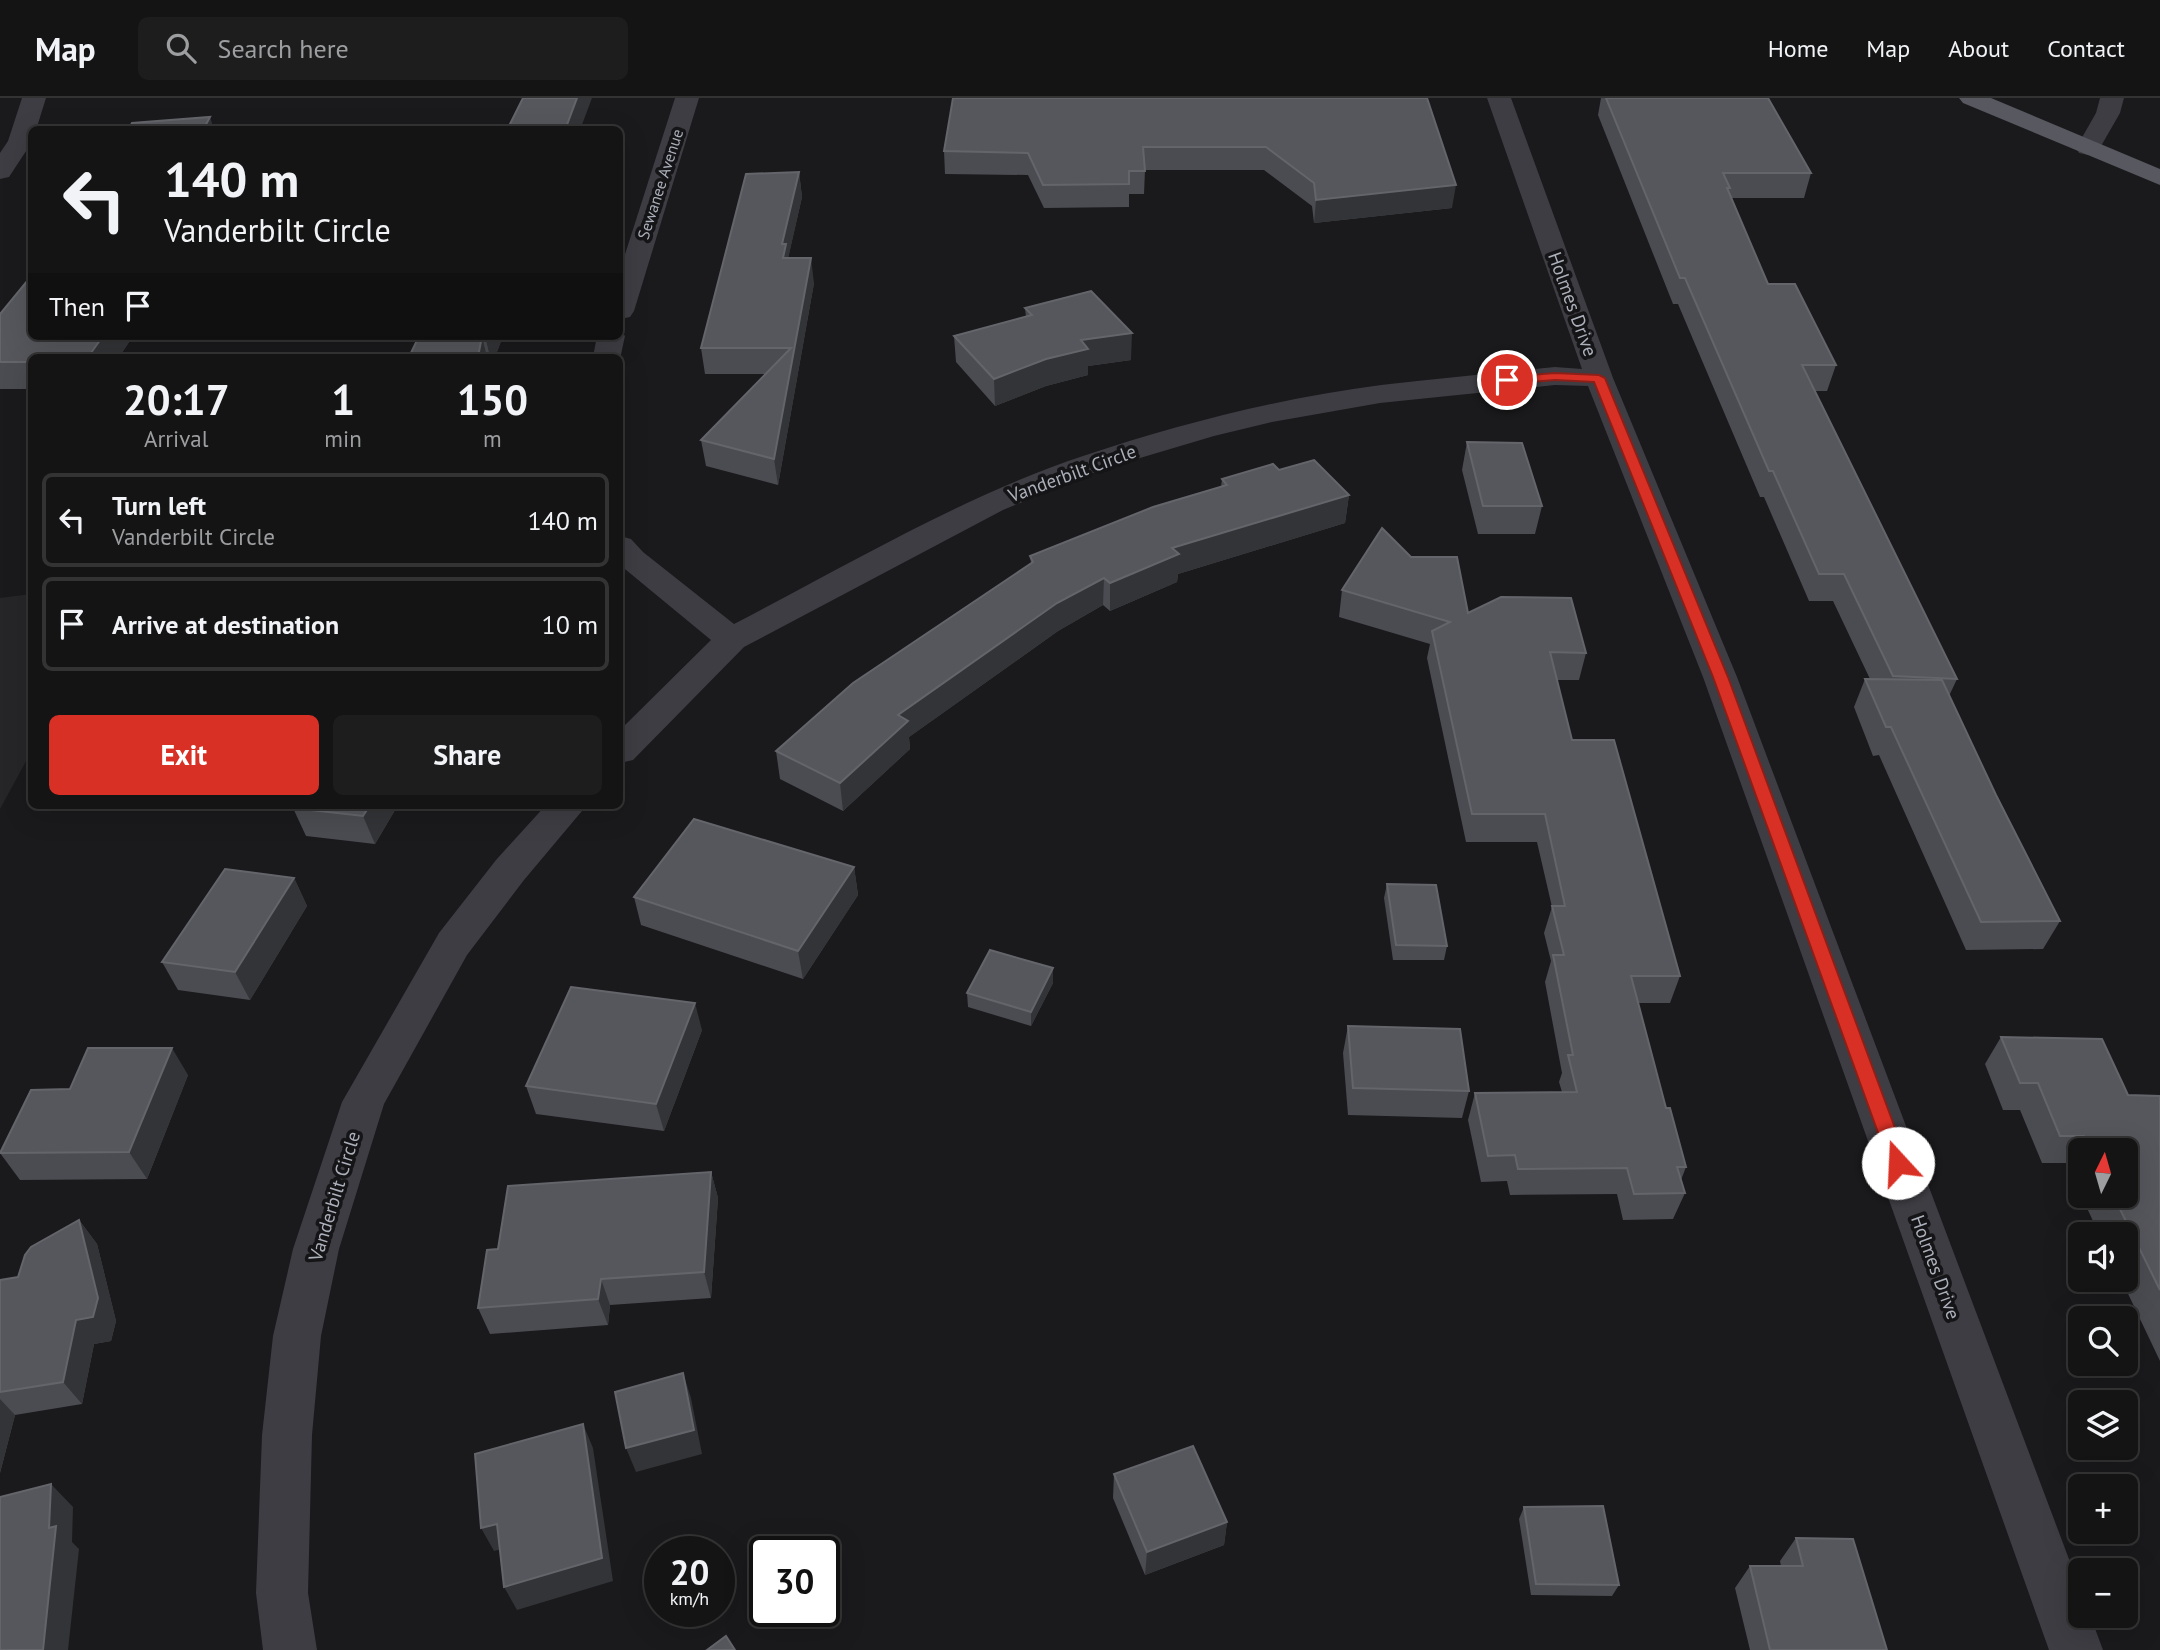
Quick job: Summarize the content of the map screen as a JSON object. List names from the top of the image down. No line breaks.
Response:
{"streets":{"street":["Sewanee Avenue","Holmes Drive","Vanderbilt Circle"]},"crossings":[["Holmes Drive","Vanderbilt Circle"]],"north":"top","page":{"header":"Map","search":"Search here","nav":["Home","Map","About","Contact"],"turn":["140 m","Vanderbilt Circle"],"then":"Then","eta":["20:17","Arrival","1","min","150","m"],"list":[{"name":"Turn left","note":"Vanderbilt Circle","value":"140 m"},{"name":"Arrive at destination","value":"10 m"}],"buttons":["Exit","Share"],"map_buttons":["+","−"],"speed":"20 km/h","limit":"30"}}
